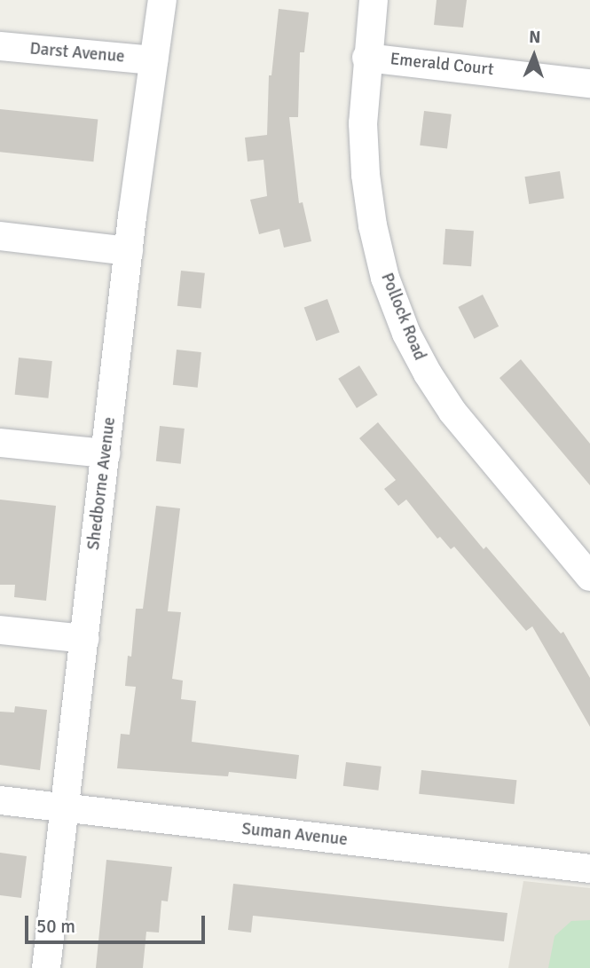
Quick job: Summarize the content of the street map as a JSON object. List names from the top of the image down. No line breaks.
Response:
{"streets":{"street":["Darst Avenue","Emerald Court","Pollock Road","Shedborne Avenue","Suman Avenue"]},"crossings":[["Darst Avenue","Shedborne Avenue"],["Emerald Court","Pollock Road"],["Shedborne Avenue","Suman Avenue"]],"scale_bar":"50 m","north":"top"}
